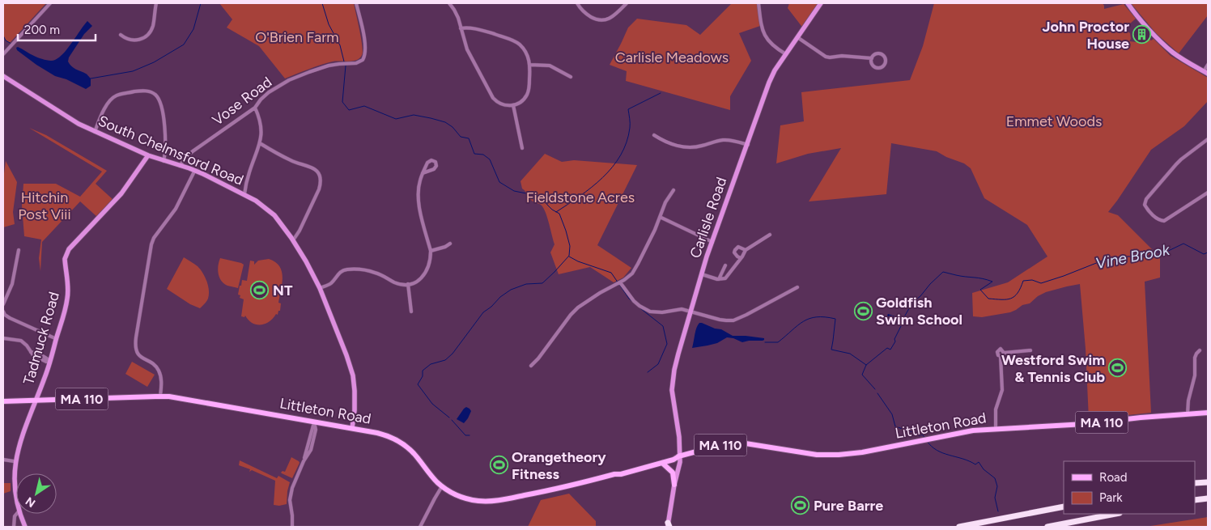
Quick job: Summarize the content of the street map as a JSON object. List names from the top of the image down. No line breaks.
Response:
{"streets":{"main road":["South Chelmsford Road","Carlisle Road","Tadmuck Road","MA 110","Littleton Road"],"street":["Vose Road"]},"crossings":[["Vose Road","South Chelmsford Road"],["South Chelmsford Road","Tadmuck Road"],["South Chelmsford Road","Littleton Road"],["Carlisle Road","Littleton Road"],["Tadmuck Road","Littleton Road"]],"water":["Vine Brook"],"parks":["O'Brien Farm","Carlisle Meadows","Emmet Woods","Hitchin Post Viii","Fieldstone Acres"],"places":{"building":["John Proctor House"],"sports":["NT","Goldfish Swim School","Westford Swim & Tennis Club","Orangetheory Fitness","Pure Barre"]},"legend":["Road","Park"],"scale_bar":"200 m","north":"bottom left"}
